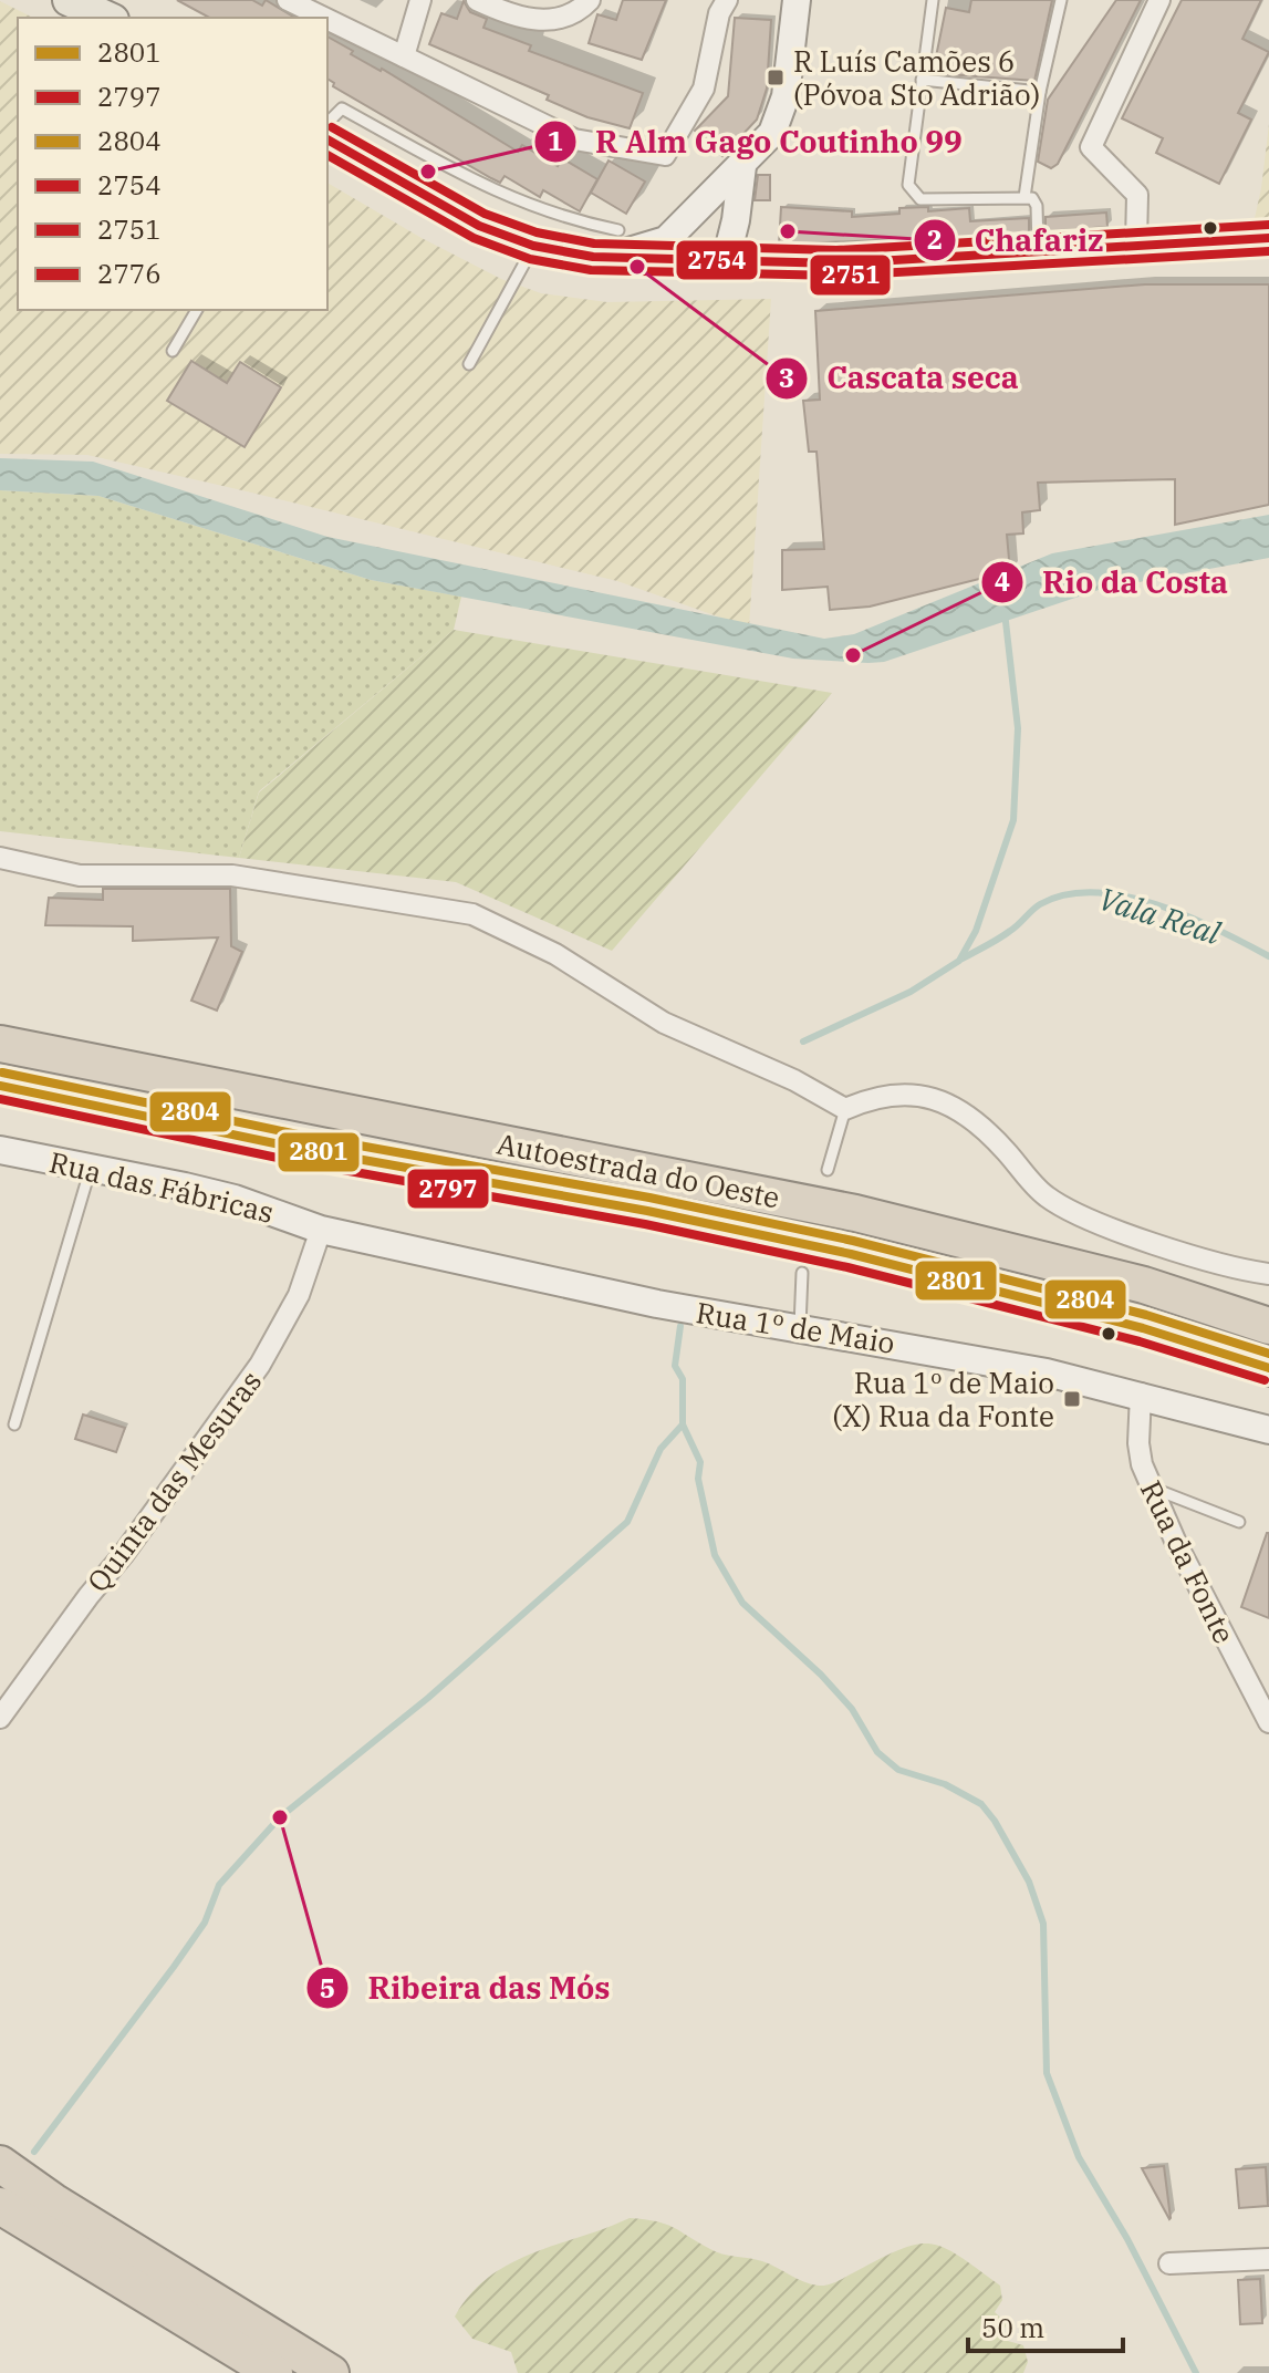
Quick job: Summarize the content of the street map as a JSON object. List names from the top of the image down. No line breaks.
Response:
{"streets":{"highway":["Autoestrada do Oeste"],"street":["Rua das Fábricas","Rua 1º de Maio","Quinta das Mesuras","Rua da Fonte"]},"crossings":[["Rua das Fábricas","Rua 1º de Maio"],["Rua das Fábricas","Quinta das Mesuras"],["Rua 1º de Maio","Quinta das Mesuras"],["Rua 1º de Maio","Rua da Fonte"]],"water":["Vala Real"],"places":{"transit":["R Luís Camões 6 (Póvoa Sto Adrião)","Rua 1º de Maio (X) Rua da Fonte"],"other":["R Alm Gago Coutinho 99","Chafariz","Cascata seca","Rio da Costa","Ribeira das Mós"]},"lines":["transit line 2776","transit line 2754","transit line 2751","transit line 2804","transit line 2801","transit line 2797"],"legend":["2801","2797","2804","2754","2751","2776"],"scale_bar":"50 m"}
